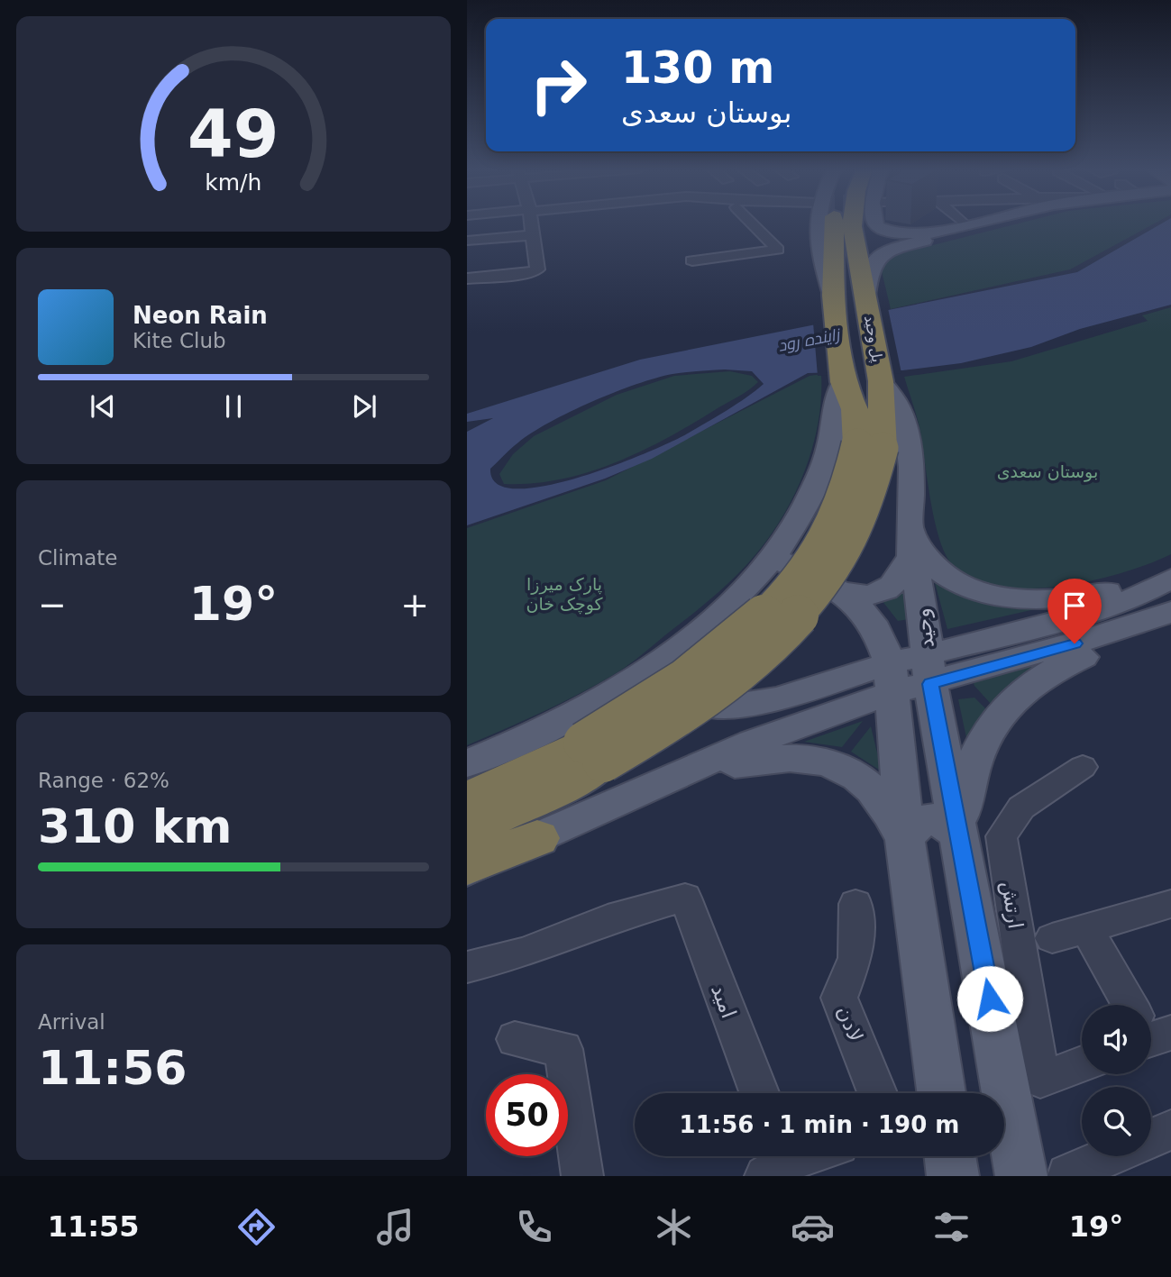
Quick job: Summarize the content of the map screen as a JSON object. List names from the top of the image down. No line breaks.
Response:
{"streets":{"highway":["پل وحید"],"main road":["وحید"],"street":["ارتش","امید","لادن"]},"water":["زاینده رود"],"parks":["بوستان سعدی","پارک میرزا کوچک خان"],"page":{"turn":["130 m","بوستان سعدی"],"song":["Neon Rain","Kite Club"],"tile":["Climate",["Range · 62%","310 km"],["Arrival","11:56"]],"heat":["−","19°","+"],"limit":"50","trip":"11:56 · 1 min · 190 m","tabs":["11:55","19°"],"gauge":["49","km/h"]}}
